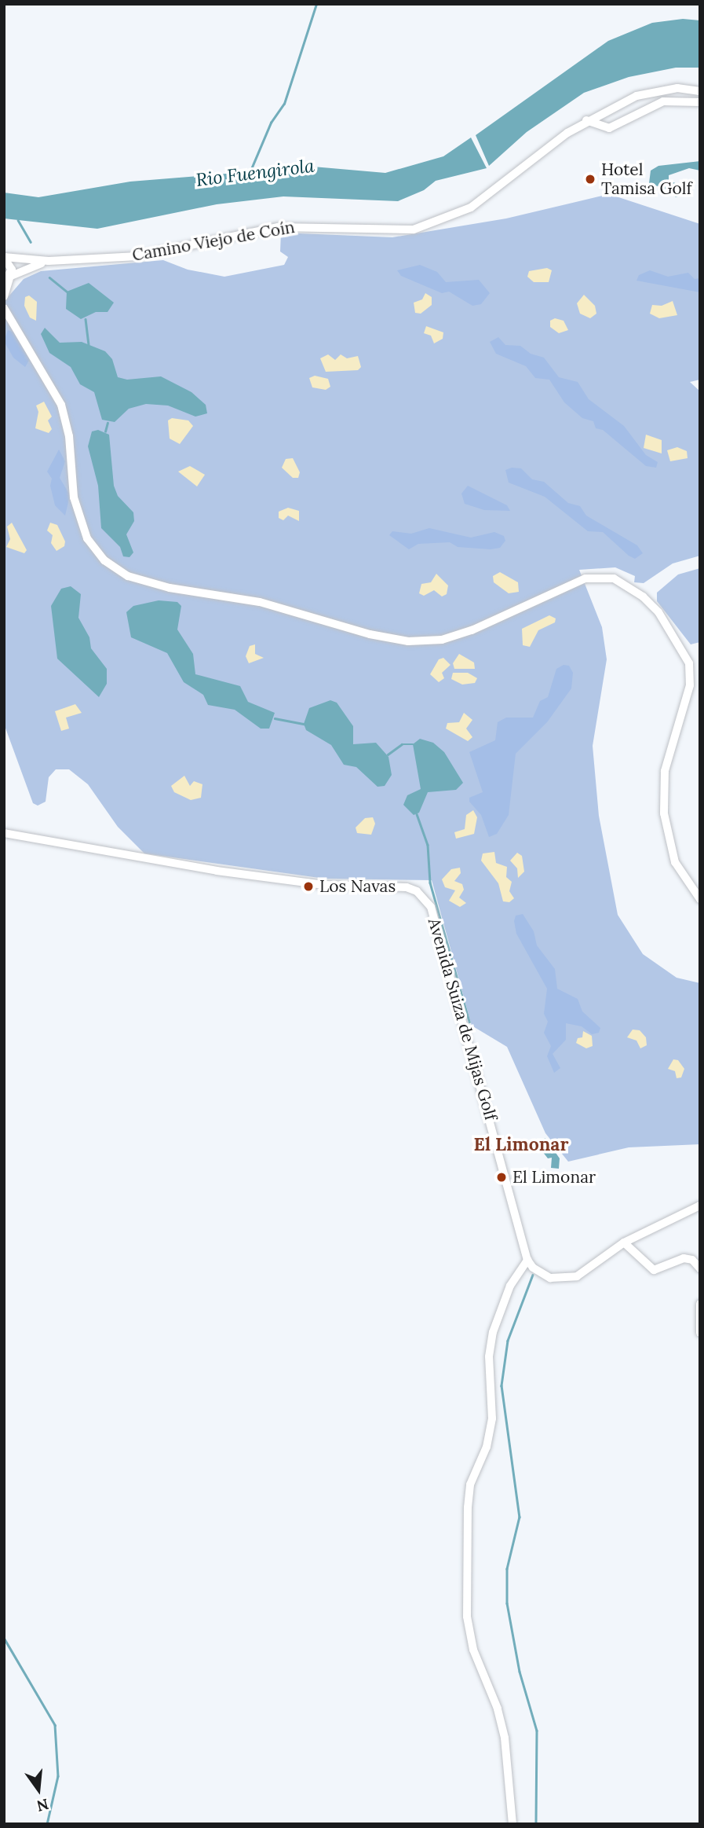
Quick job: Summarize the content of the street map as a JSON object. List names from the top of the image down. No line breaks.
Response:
{"streets":{"street":["Camino Viejo de Coín","Avenida Suiza de Mijas Golf"]},"districts":["El Limonar"],"water":["Rio Fuengirola"],"places":["Hotel Tamisa Golf","Los Navas","El Limonar"],"north":"bottom"}
